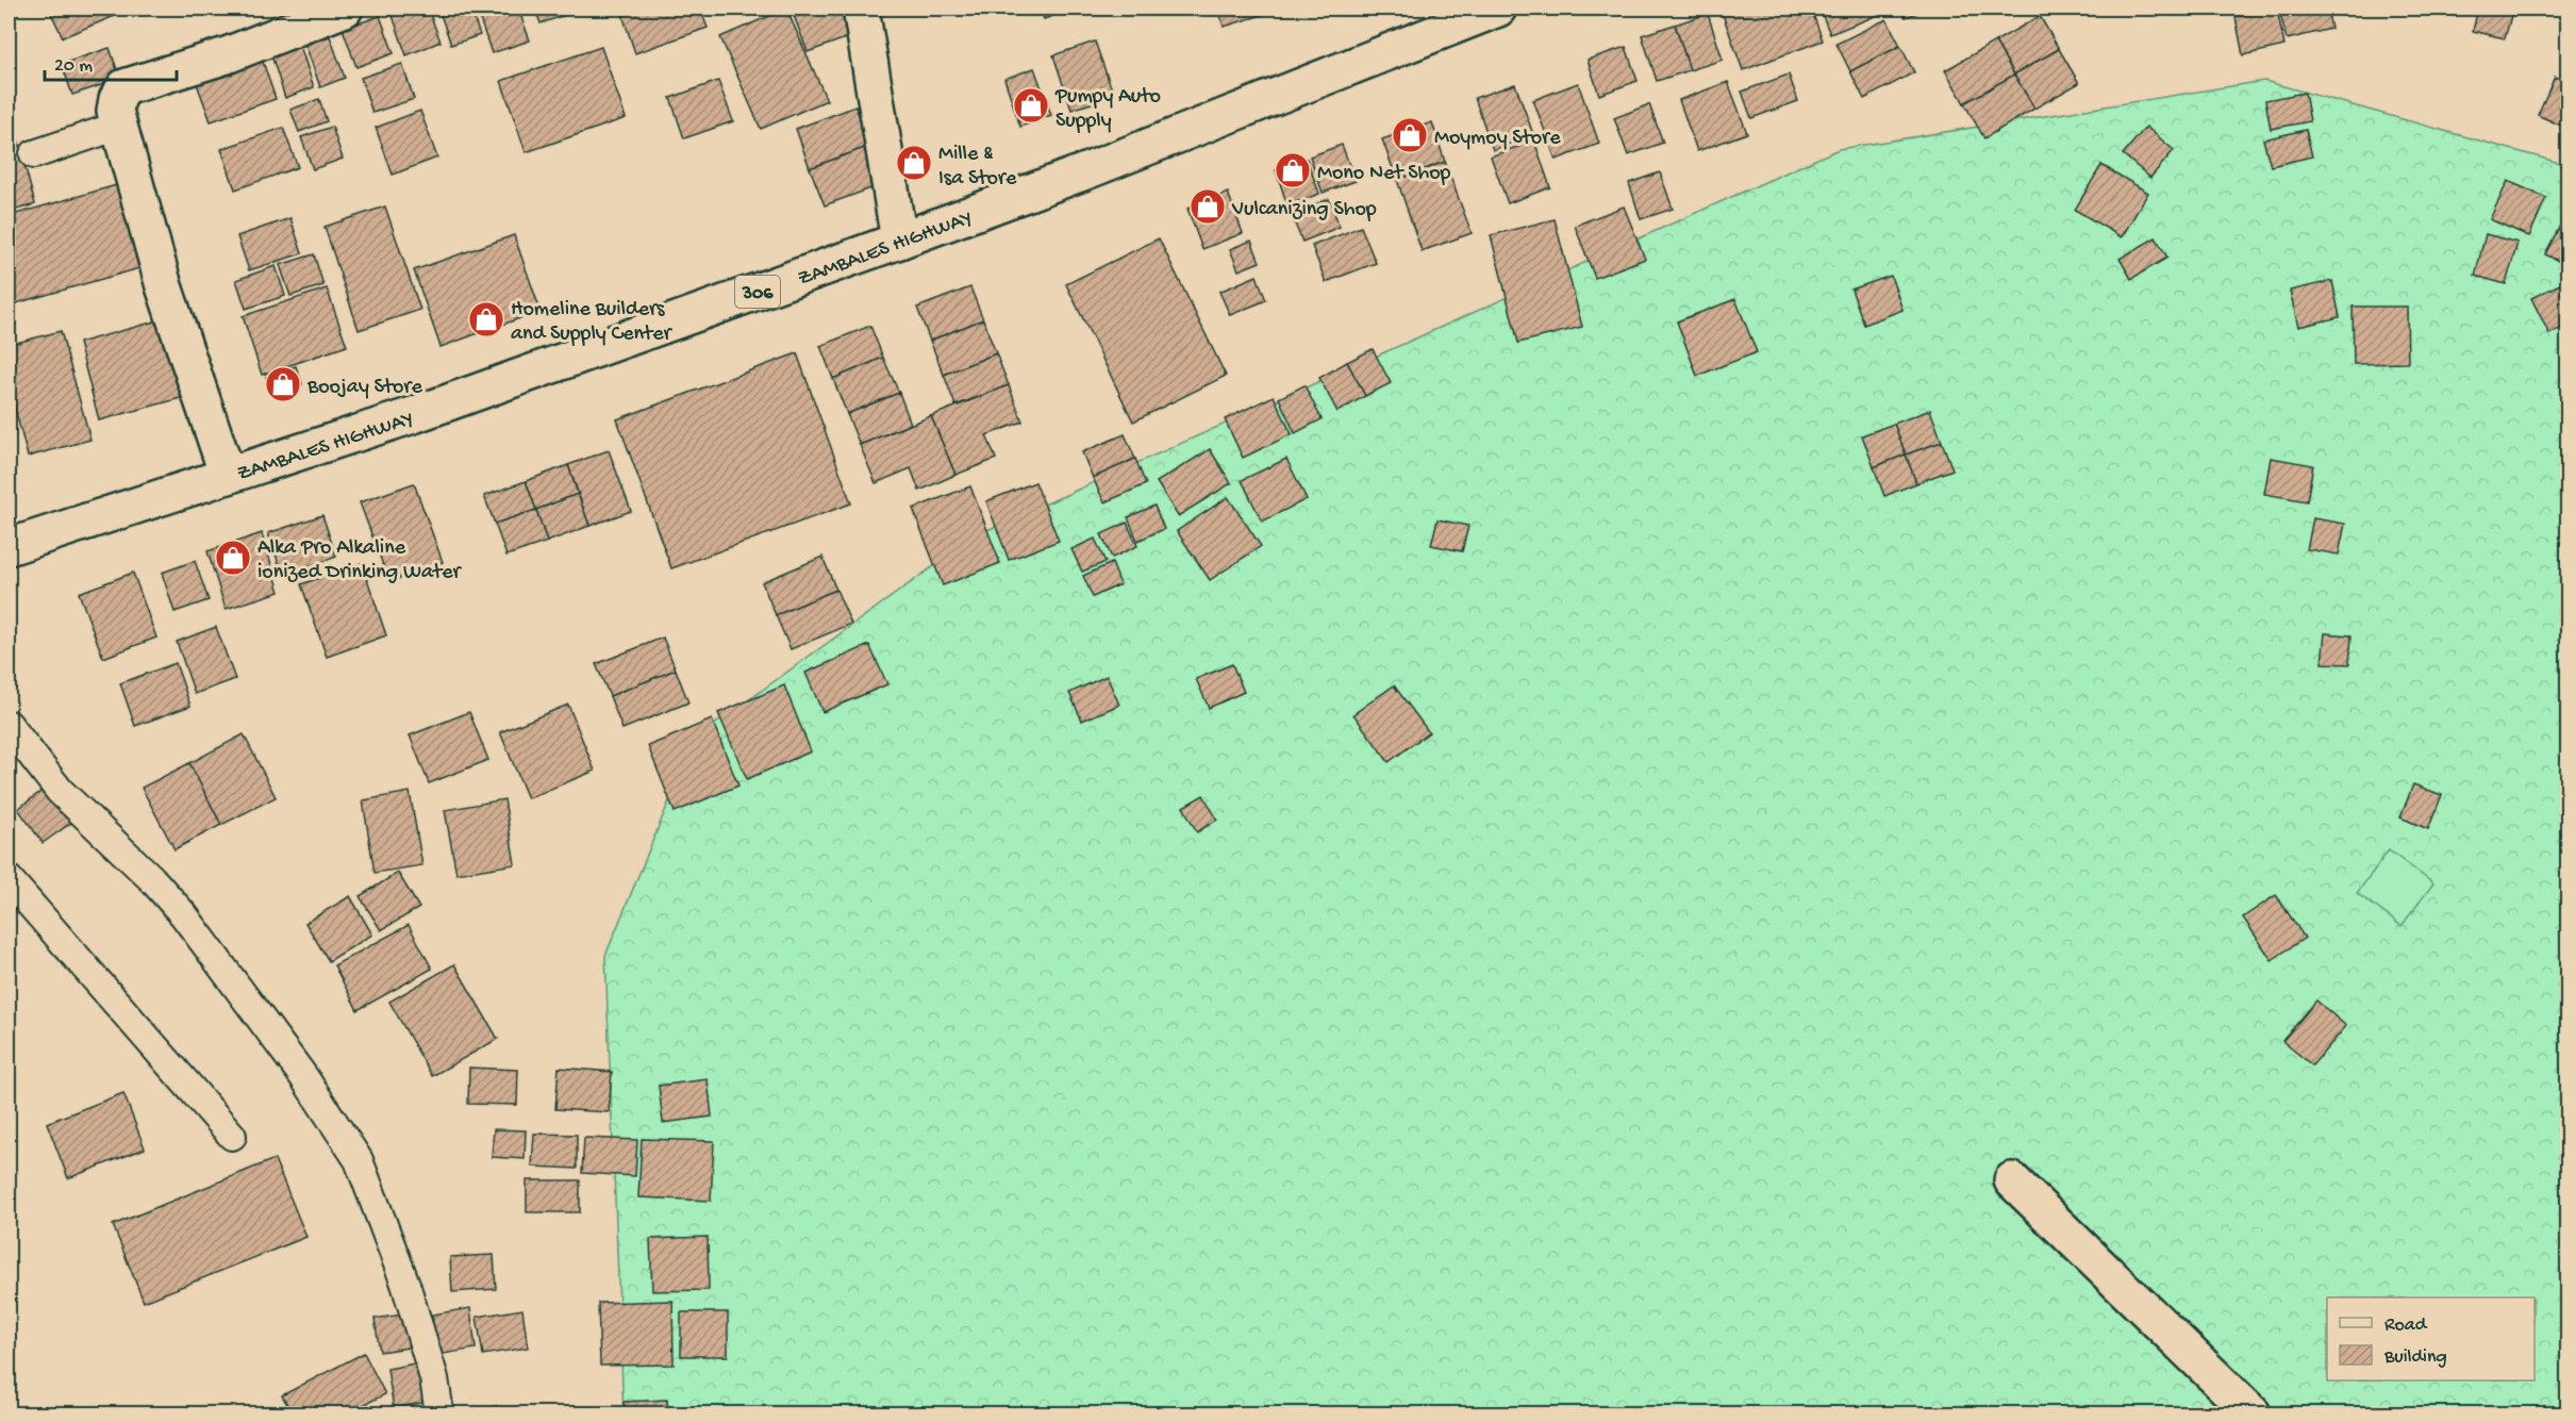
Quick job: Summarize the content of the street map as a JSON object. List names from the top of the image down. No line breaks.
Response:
{"streets":{"main road":["ZAMBALES HIGHWAY","306"]},"places":{"shop":["Pumpy Auto Supply","Moymoy Store","Mille & Isa Store","Mono Net Shop","Vulcanizing Shop","Homeline Builders and Supply Center","Boojay Store","Alka Pro Alkaline ionized Drinking Water"]},"legend":["Road","Building"],"scale_bar":"20 m"}
